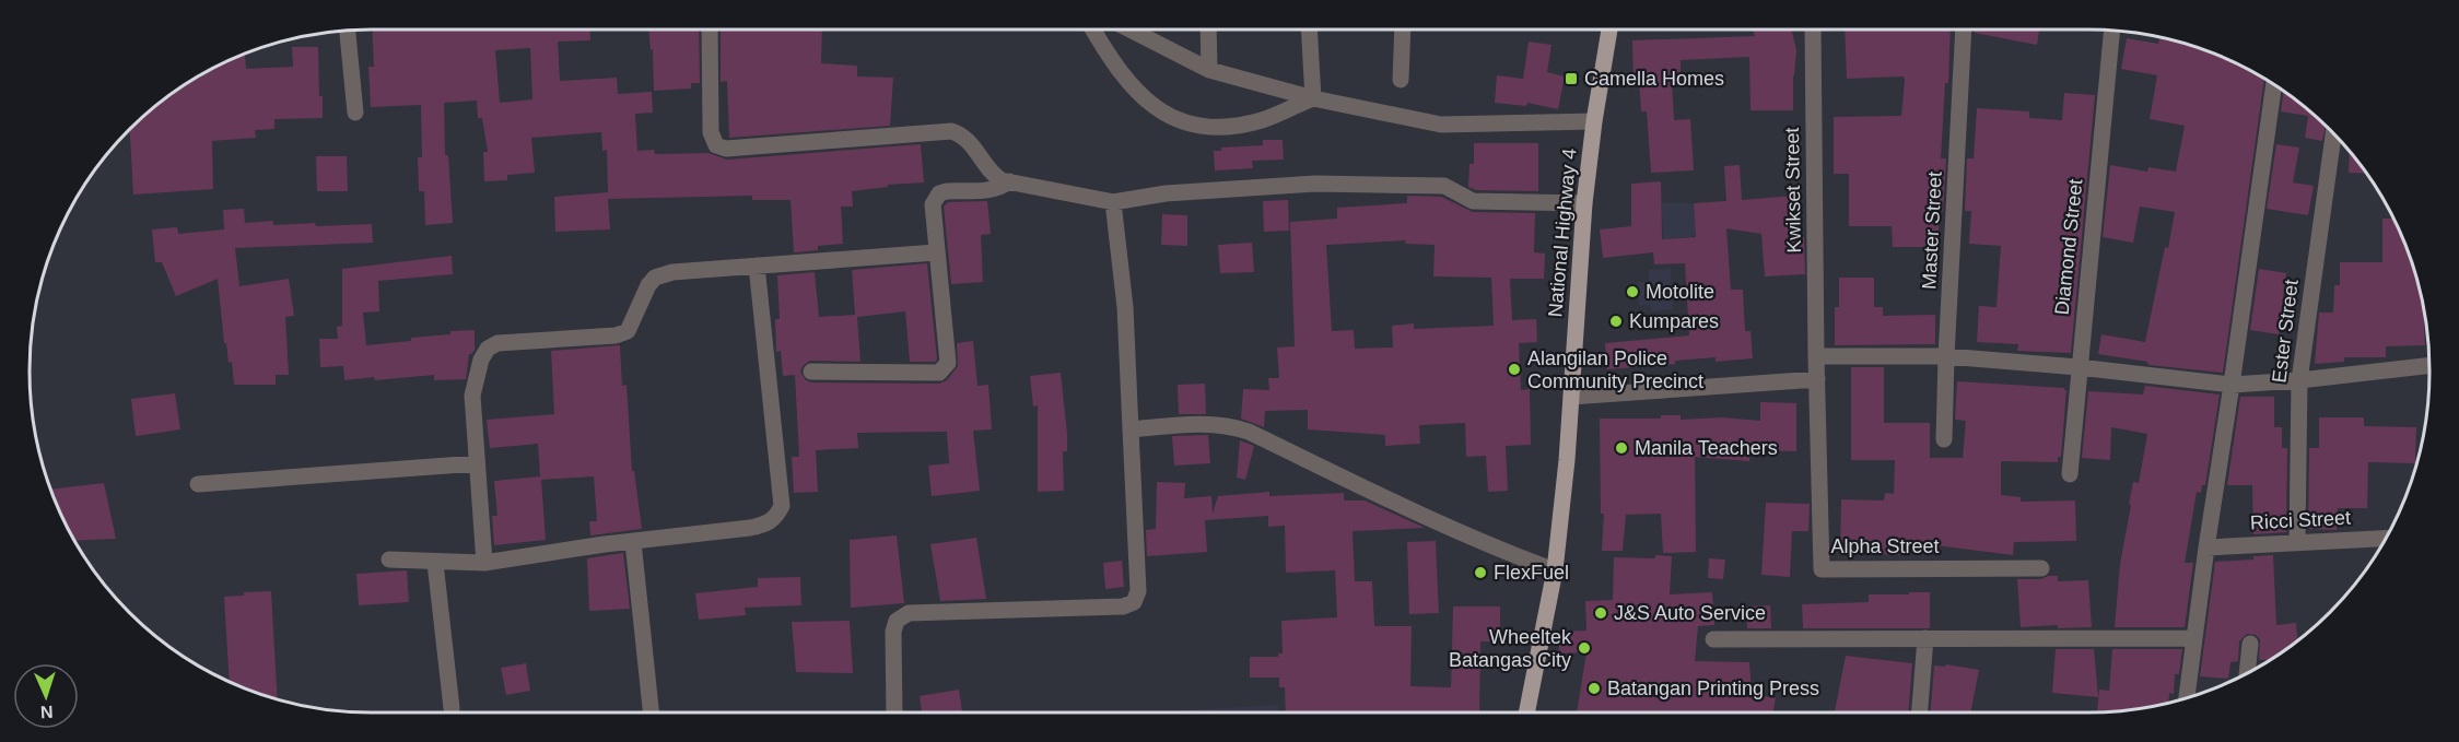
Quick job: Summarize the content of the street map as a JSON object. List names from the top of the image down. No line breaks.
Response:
{"streets":{"main road":["National Highway 4"],"street":["Kwikset Street","Master Street","Diamond Street","Ester Street","Ricci Street","Alpha Street"]},"crossings":[["Kwikset Street","Alpha Street"],["Ester Street","Ricci Street"]],"places":{"transit":["Camella Homes"],"other":["Motolite","Kumpares","Alangilan Police Community Precinct","Manila Teachers","FlexFuel","J&S Auto Service","Wheeltek Batangas City","Batangan Printing Press"]},"north":"bottom"}
